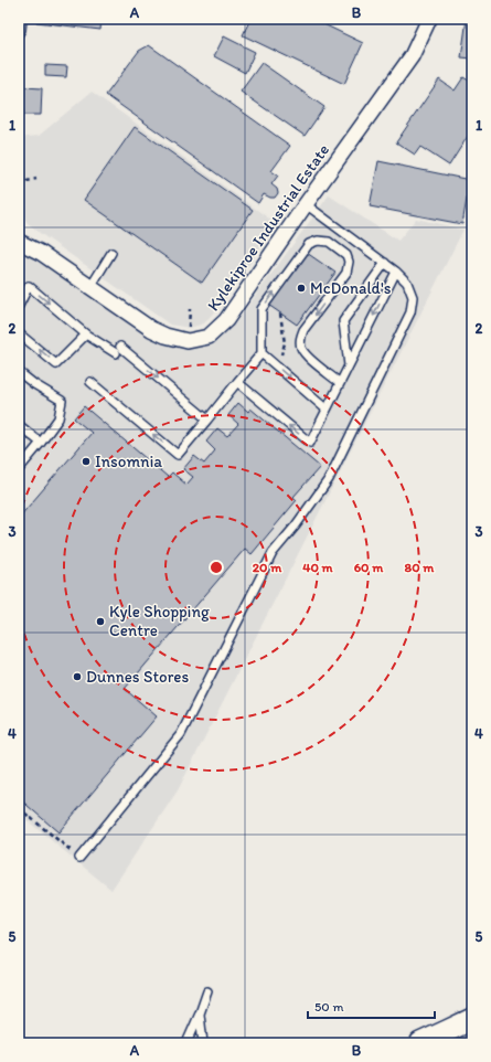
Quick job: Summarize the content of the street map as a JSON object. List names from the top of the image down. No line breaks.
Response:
{"streets":{"street":["Kylekiproe Industrial Estate"]},"places":["McDonald's","Insomnia","Kyle Shopping Centre","Dunnes Stores"],"scale_bar":"50 m","grid":{"columns":["A","B"],"rows":["1","2","3","4","5"]},"rings":["20 m","40 m","60 m","80 m"]}
